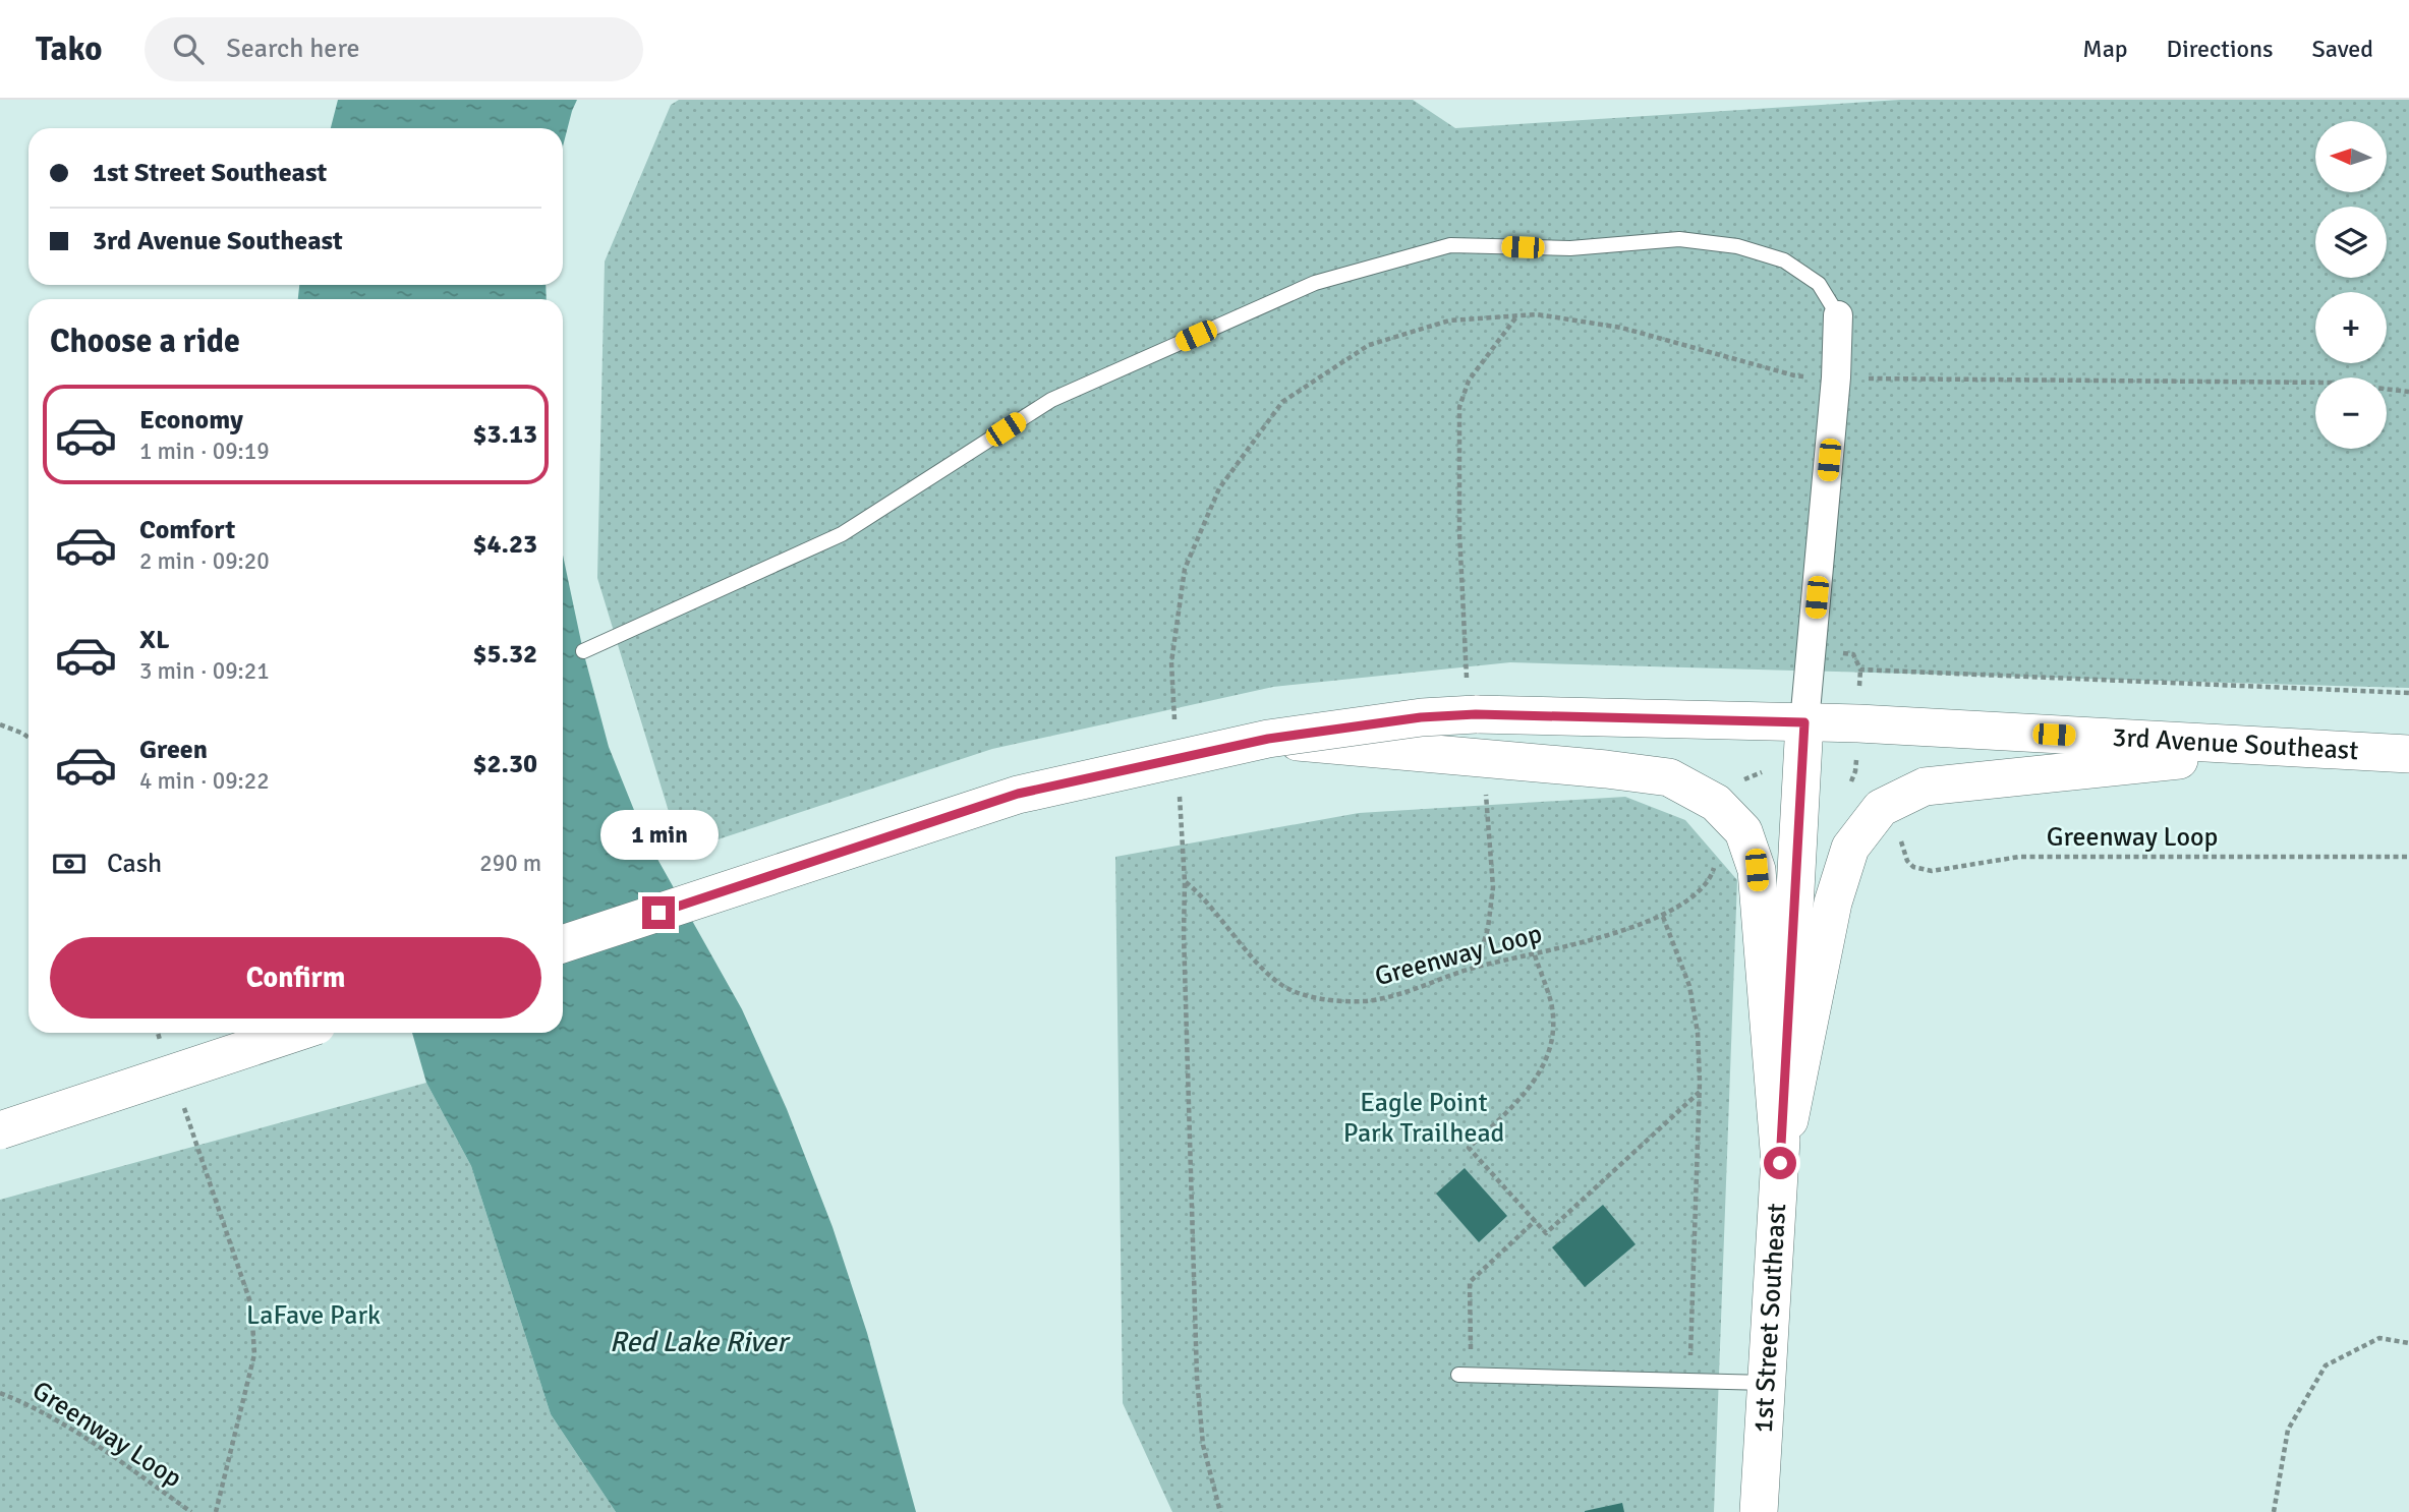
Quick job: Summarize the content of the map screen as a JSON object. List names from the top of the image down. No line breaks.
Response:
{"streets":{"street":["3rd Avenue Southeast","1st Street Southeast"],"path":["Greenway Loop"]},"crossings":[["3rd Avenue Southeast","1st Street Southeast"]],"water":["Red Lake River"],"parks":["Eagle Point Park Trailhead","LaFave Park"],"north":"left","page":{"header":"Tako","search":"Search here","nav":["Map","Directions","Saved"],"map_buttons":["+","−"],"banner":["1st Street Southeast","3rd Avenue Southeast"],"heading":"Choose a ride","list":[{"name":"Economy","note":"1 min · 09:19","value":"$3.13"},{"name":"Comfort","note":"2 min · 09:20","value":"$4.23"},{"name":"XL","note":"3 min · 09:21","value":"$5.32"},{"name":"Green","note":"4 min · 09:22","value":"$2.30"}],"bubble":"1 min","pay":["Cash","290 m"],"buttons":"Confirm"}}
